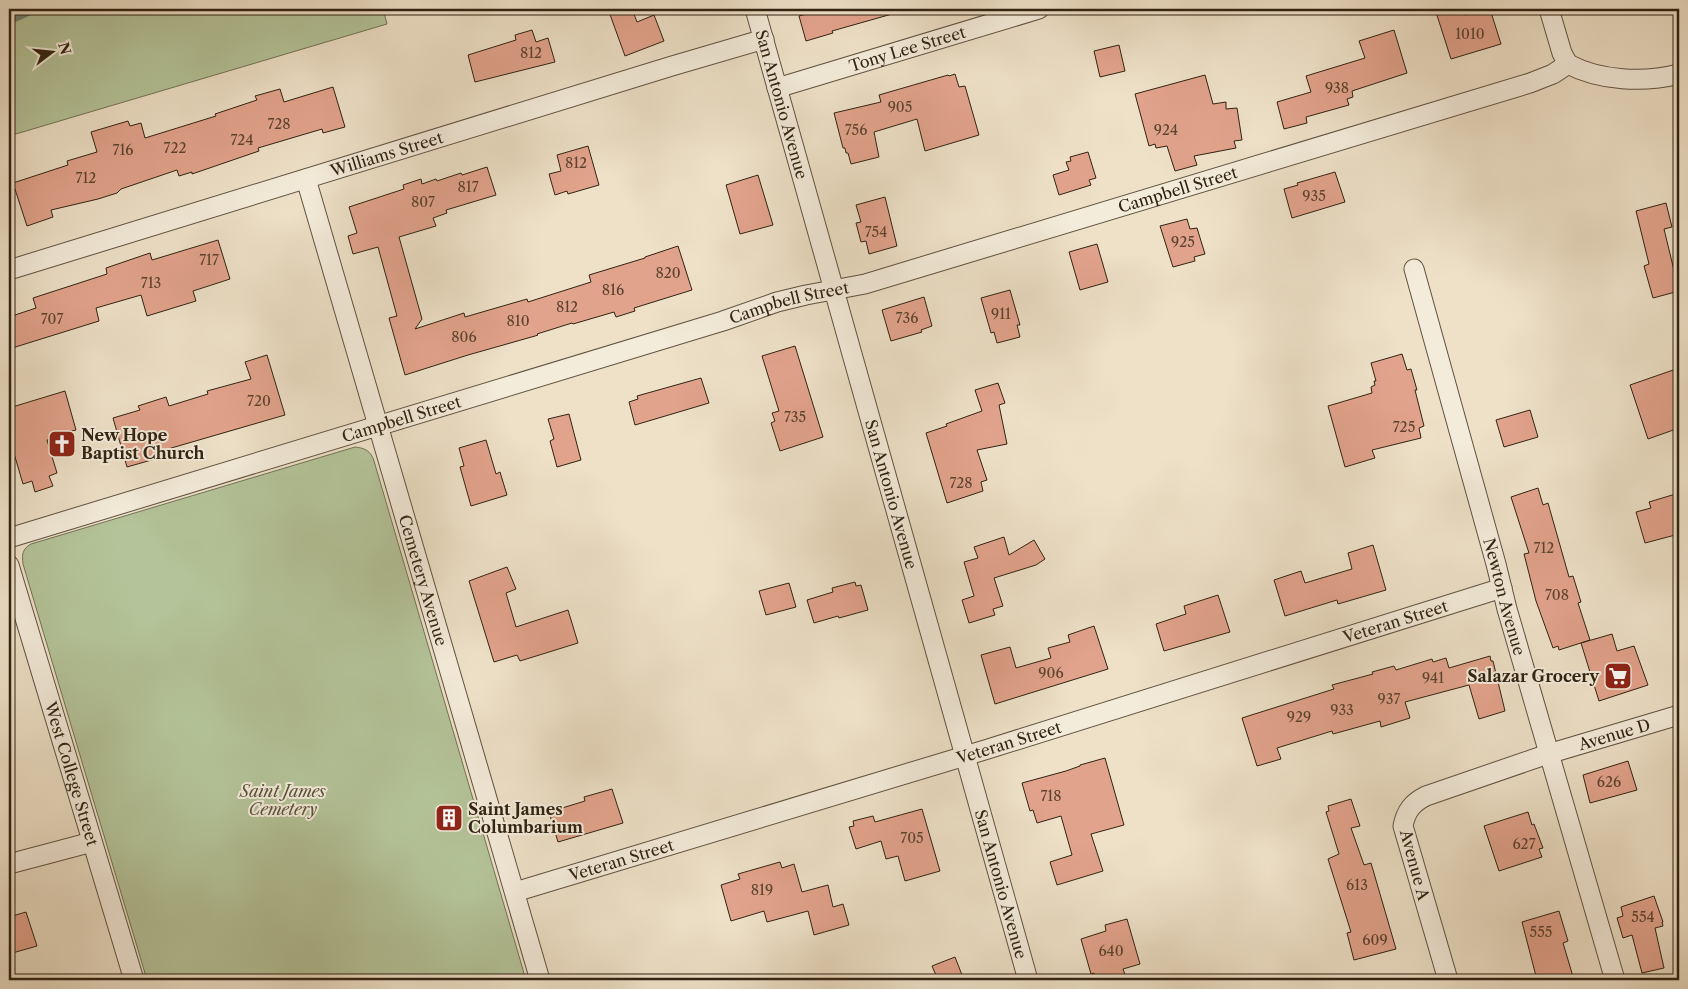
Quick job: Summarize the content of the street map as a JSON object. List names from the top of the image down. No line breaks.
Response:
{"streets":{"street":["Tony Lee Street","San Antonio Avenue","Williams Street","Campbell Street","Cemetery Avenue","Newton Avenue","Veteran Street","Avenue D","West College Street","Avenue A"]},"crossings":[["Tony Lee Street","San Antonio Avenue"],["San Antonio Avenue","Williams Street"],["San Antonio Avenue","Campbell Street"],["San Antonio Avenue","Veteran Street"],["Williams Street","Cemetery Avenue"],["Campbell Street","Cemetery Avenue"],["Cemetery Avenue","Veteran Street"],["Newton Avenue","Veteran Street"],["Newton Avenue","Avenue D"],["Newton Avenue","Avenue A"],["Avenue D","Avenue A"]],"parks":["Saint James Cemetery"],"places":{"church":["New Hope Baptist Church"],"supermarket":["Salazar Grocery"],"building":["Saint James Columbarium"]},"house_numbers":["1010","812","938","905","728","756","924","724","722","716","812","712","817","935","807","754","925","717","820","713","816","812","911","736","707","810","806","720","735","725","728","712","708","906","941","937","933","929","626","718","705","627","613","819","554","555","609","640"],"north":"right"}
